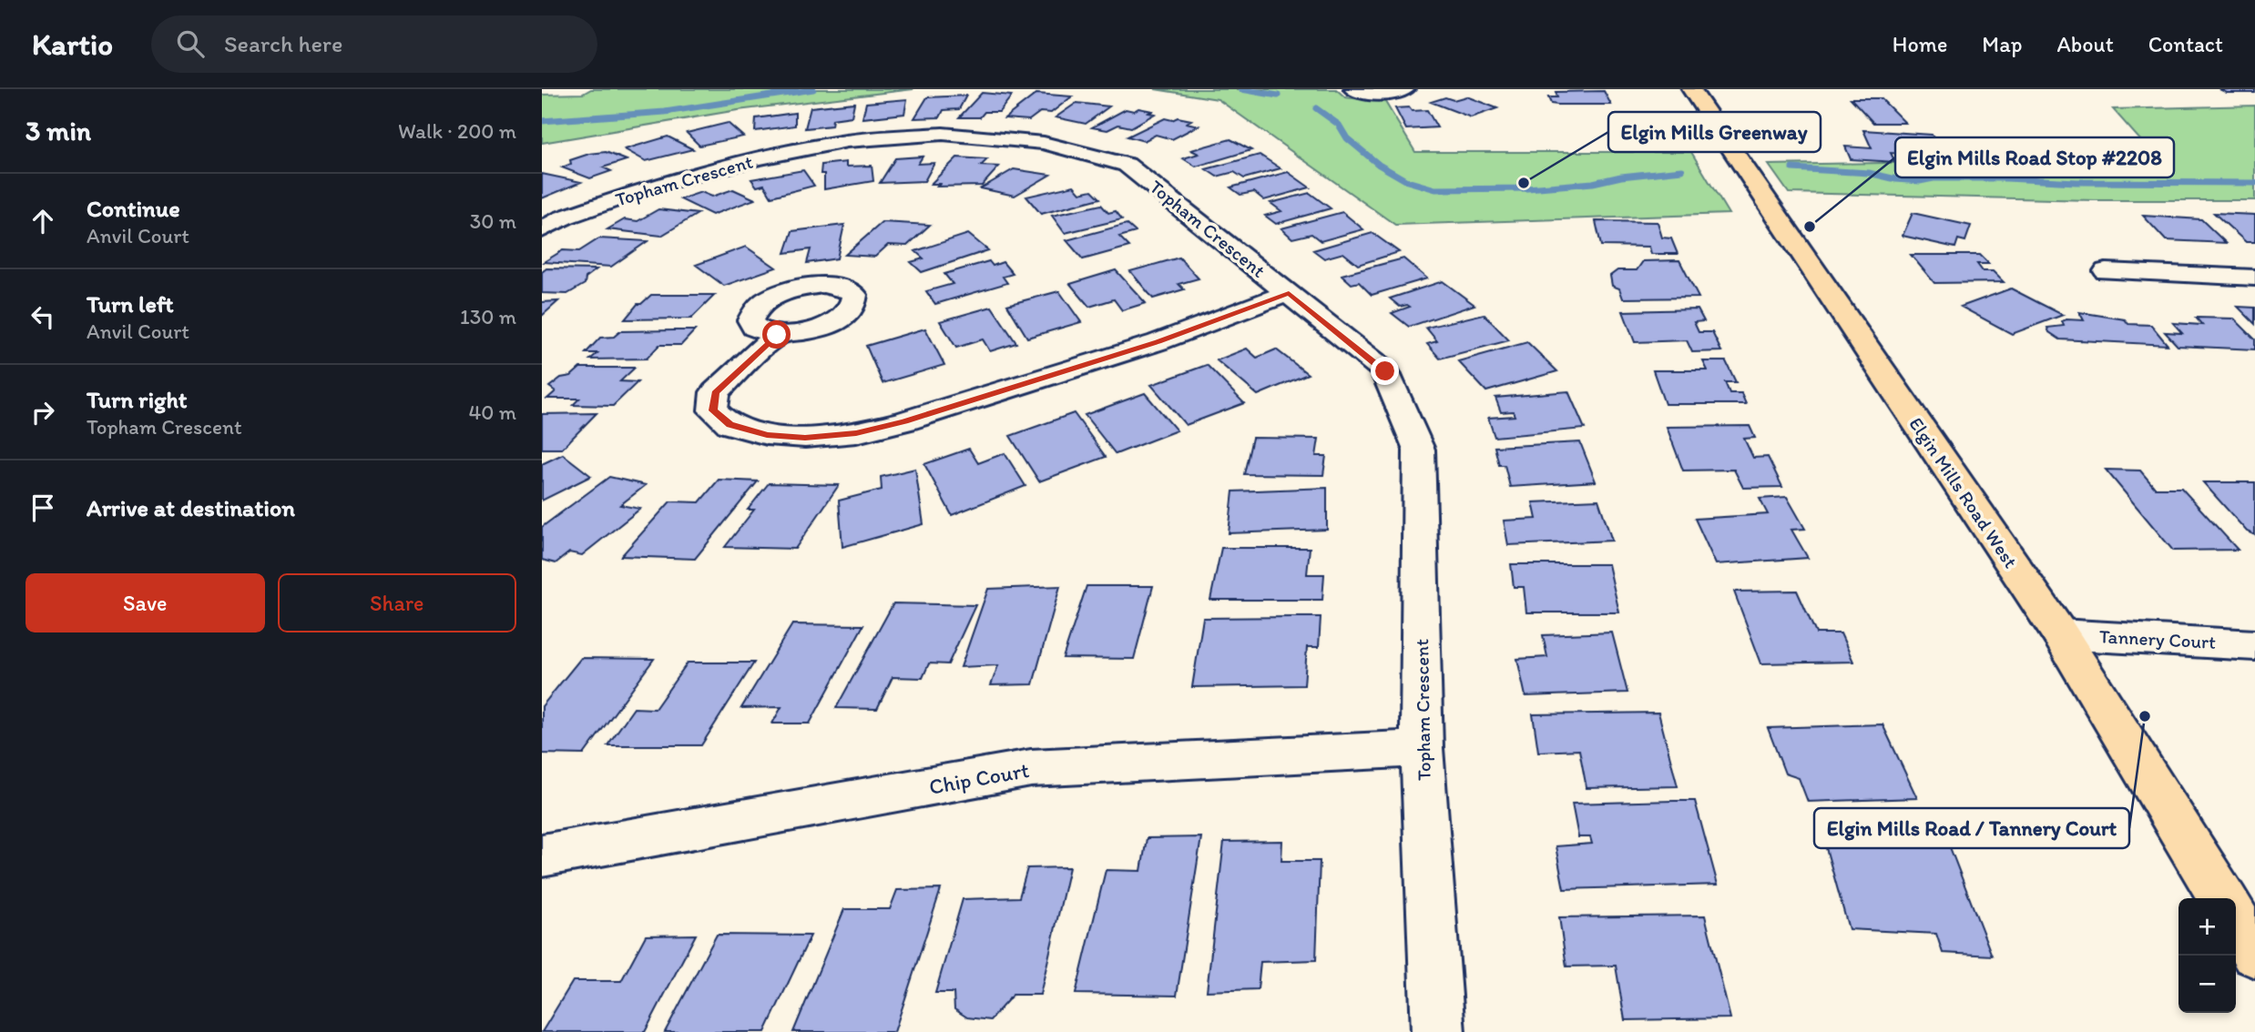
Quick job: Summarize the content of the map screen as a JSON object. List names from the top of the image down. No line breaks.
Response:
{"streets":{"main road":["Elgin Mills Road West"],"street":["Topham Crescent","Tannery Court","Chip Court"]},"crossings":[["Topham Crescent","Chip Court"],["Elgin Mills Road West","Tannery Court"]],"places":["Elgin Mills Greenway","Elgin Mills Road Stop #2208","Elgin Mills Road / Tannery Court"],"page":{"header":"Kartio","search":"Search here","nav":["Home","Map","About","Contact"],"heading":["3 min","Walk · 200 m"],"list":[["Continue","Anvil Court","30 m"],["Turn left","Anvil Court","130 m"],["Turn right","Topham Crescent","40 m"],"Arrive at destination"],"buttons":["Save","Share"],"map_buttons":["+","−"]}}
